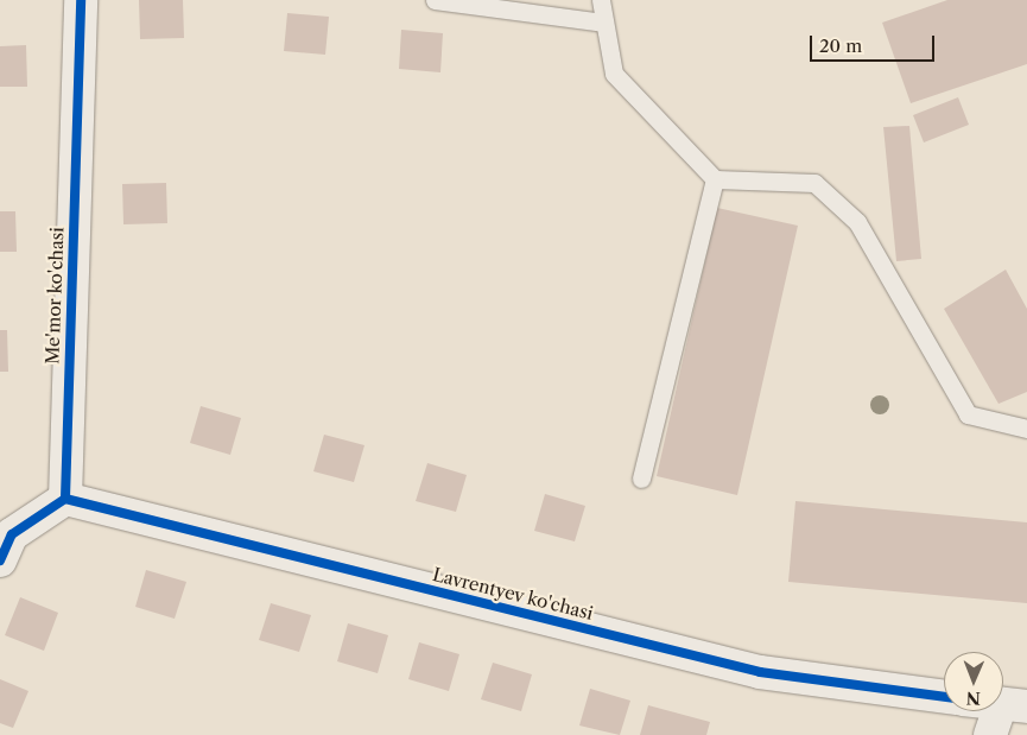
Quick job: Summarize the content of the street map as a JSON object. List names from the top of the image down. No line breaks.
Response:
{"streets":{"street":["Me'mor ko'chasi","Lavrentyev ko'chasi"]},"crossings":[["Me'mor ko'chasi","Lavrentyev ko'chasi"]],"scale_bar":"20 m","north":"bottom"}
